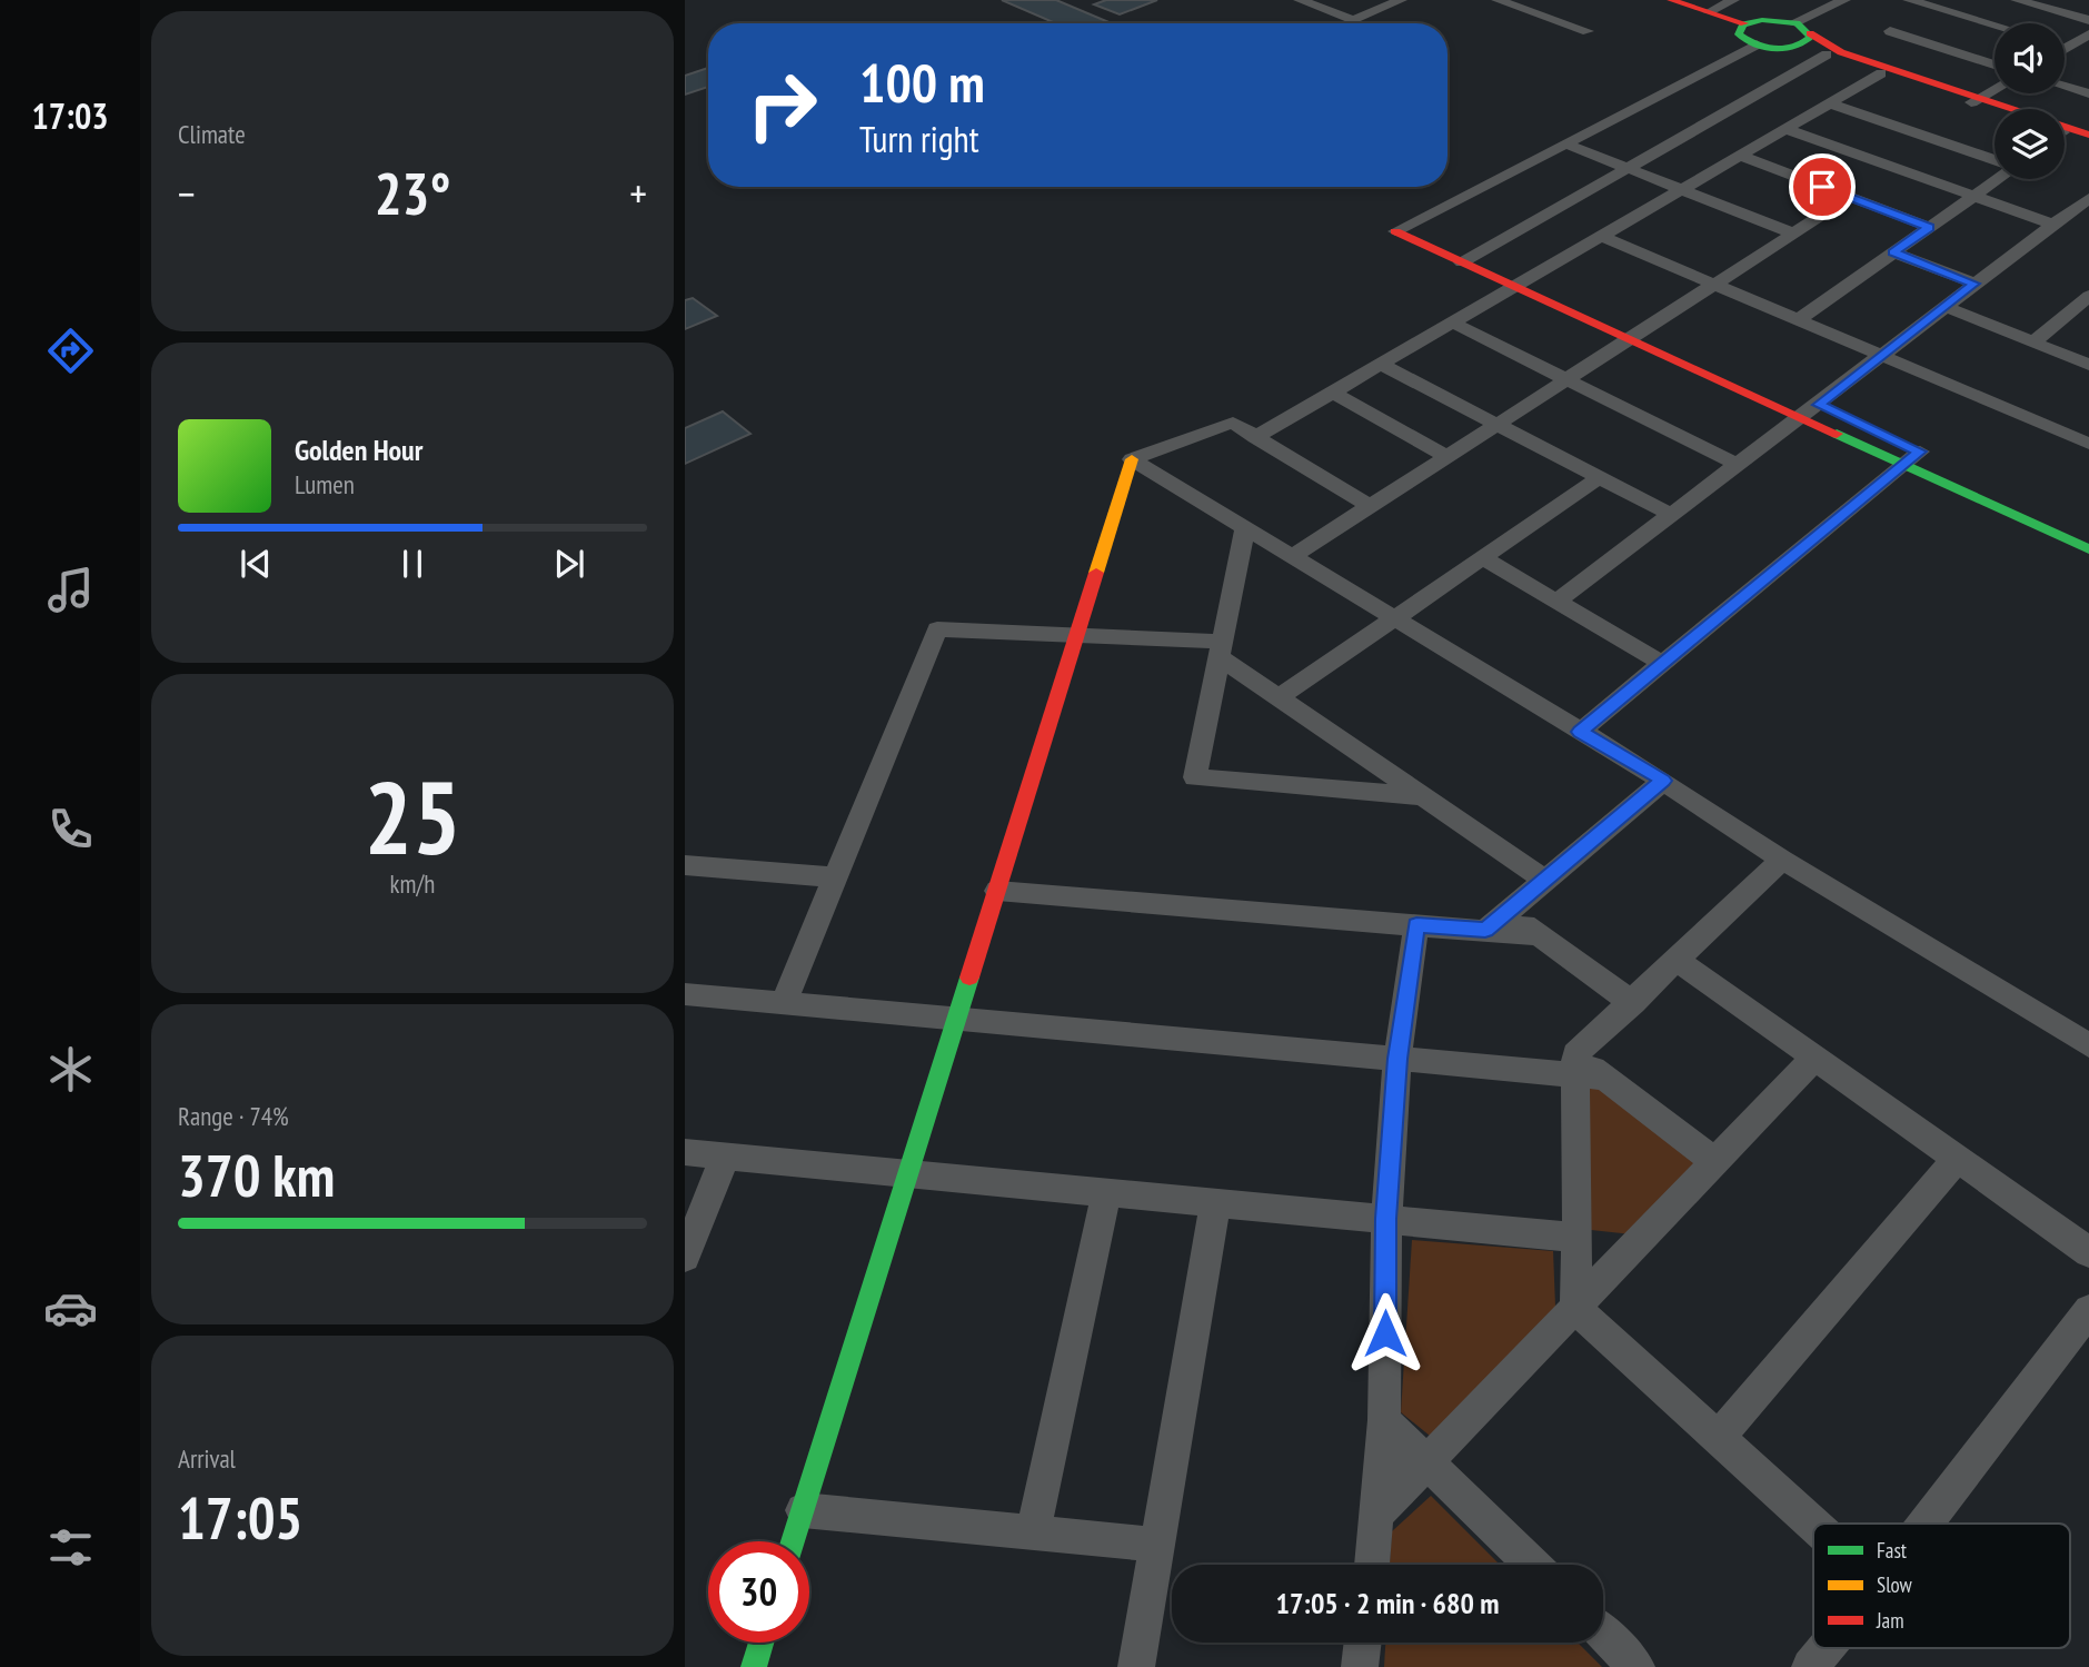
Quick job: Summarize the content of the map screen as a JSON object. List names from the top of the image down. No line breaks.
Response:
{"legend":["Fast","Slow","Jam"],"page":{"tabs":"17:03","tile":["Climate",["25","km/h"],["Range · 74%","370 km"],["Arrival","17:05"]],"turn":["100 m","Turn right"],"heat":["−","23°","+"],"song":["Golden Hour","Lumen"],"limit":"30","trip":"17:05 · 2 min · 680 m"}}
